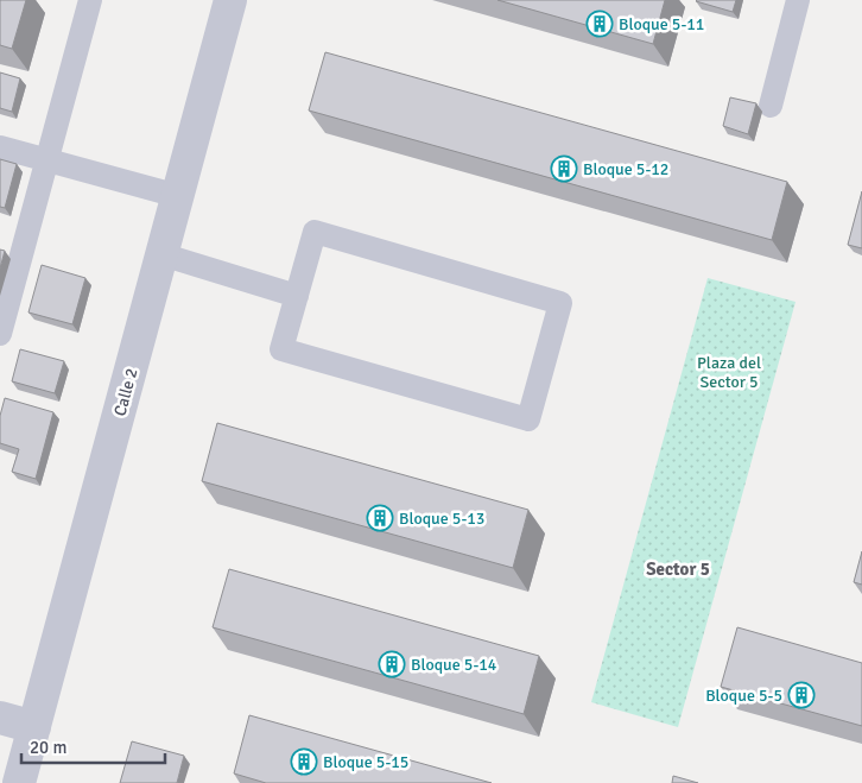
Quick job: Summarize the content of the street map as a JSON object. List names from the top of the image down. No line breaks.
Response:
{"streets":{"street":["Calle 2"]},"districts":["Sector 5"],"parks":["Plaza del Sector 5"],"places":{"building":["Bloque 5-11","Bloque 5-12","Bloque 5-13","Bloque 5-14","Bloque 5-5","Bloque 5-15"]},"scale_bar":"20 m"}
